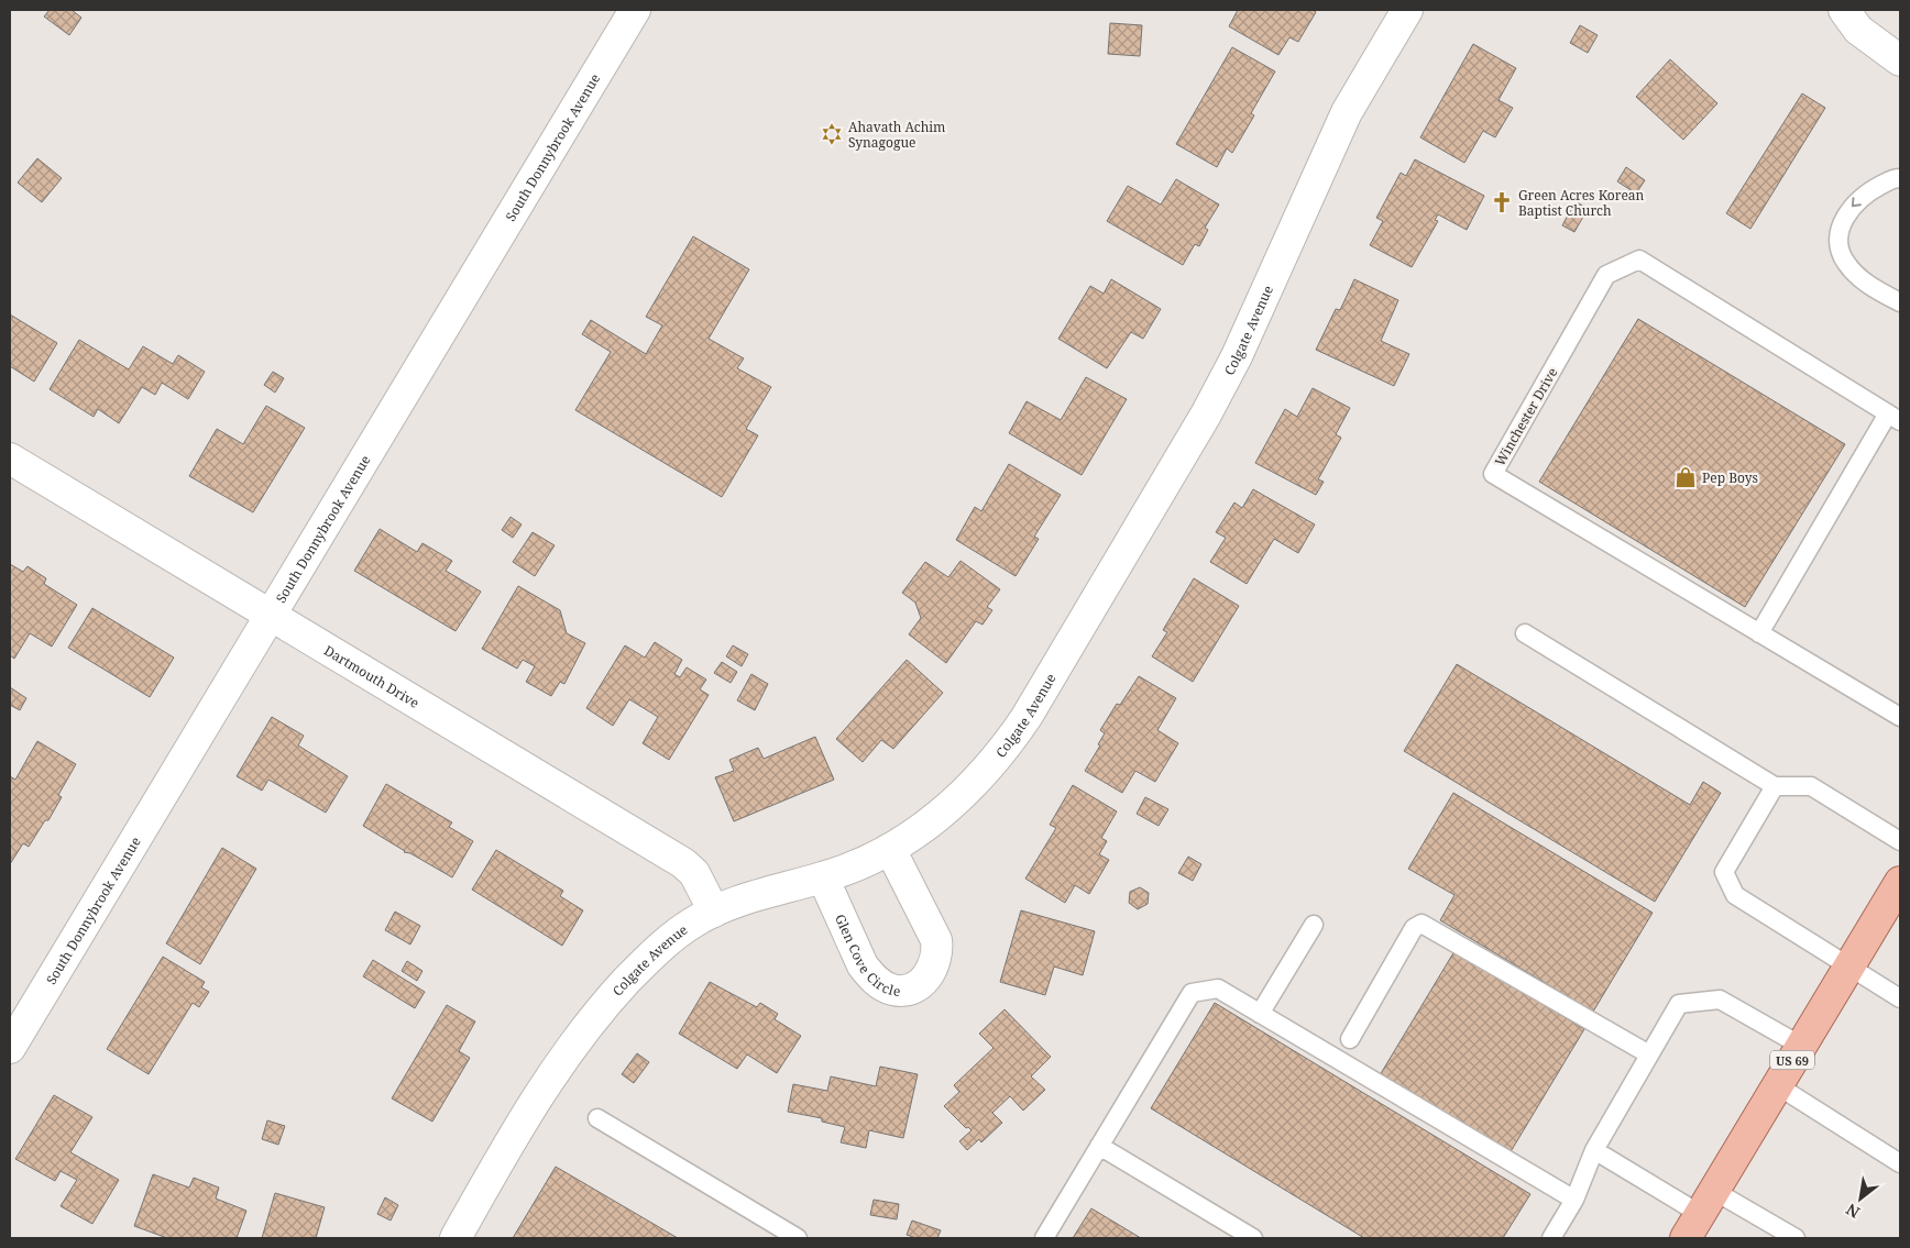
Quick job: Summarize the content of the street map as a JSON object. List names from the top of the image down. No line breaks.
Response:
{"streets":{"main road":["US 69"],"street":["South Donnybrook Avenue","Colgate Avenue","Dartmouth Drive","Glen Cove Circle"],"lane":["Winchester Drive"]},"crossings":[["South Donnybrook Avenue","Dartmouth Drive"],["Colgate Avenue","Dartmouth Drive"],["Colgate Avenue","Glen Cove Circle"]],"places":{"synagogue":["Ahavath Achim Synagogue"],"church":["Green Acres Korean Baptist Church"],"shop":["Pep Boys"]},"north":"bottom left"}
